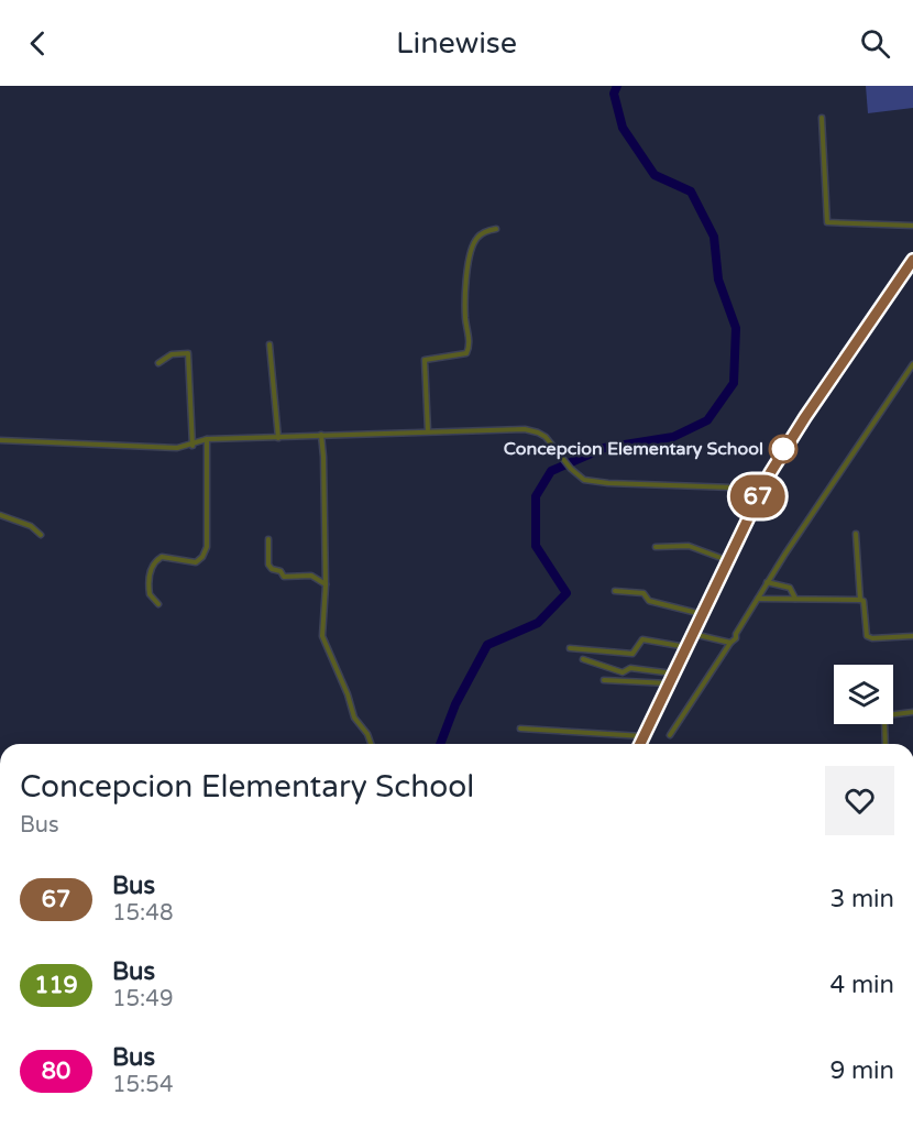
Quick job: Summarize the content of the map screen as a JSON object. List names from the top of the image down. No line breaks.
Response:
{"places":["Concepcion Elementary School"],"lines":["bus line 67"],"page":{"header":"Linewise","on_map":"67","heading":["Concepcion Elementary School","Bus"],"list":[{"mark":"67","name":"Bus","note":"15:48","value":"3 min"},{"mark":"119","name":"Bus","note":"15:49","value":"4 min"},{"mark":"80","name":"Bus","note":"15:54","value":"9 min"}]}}
